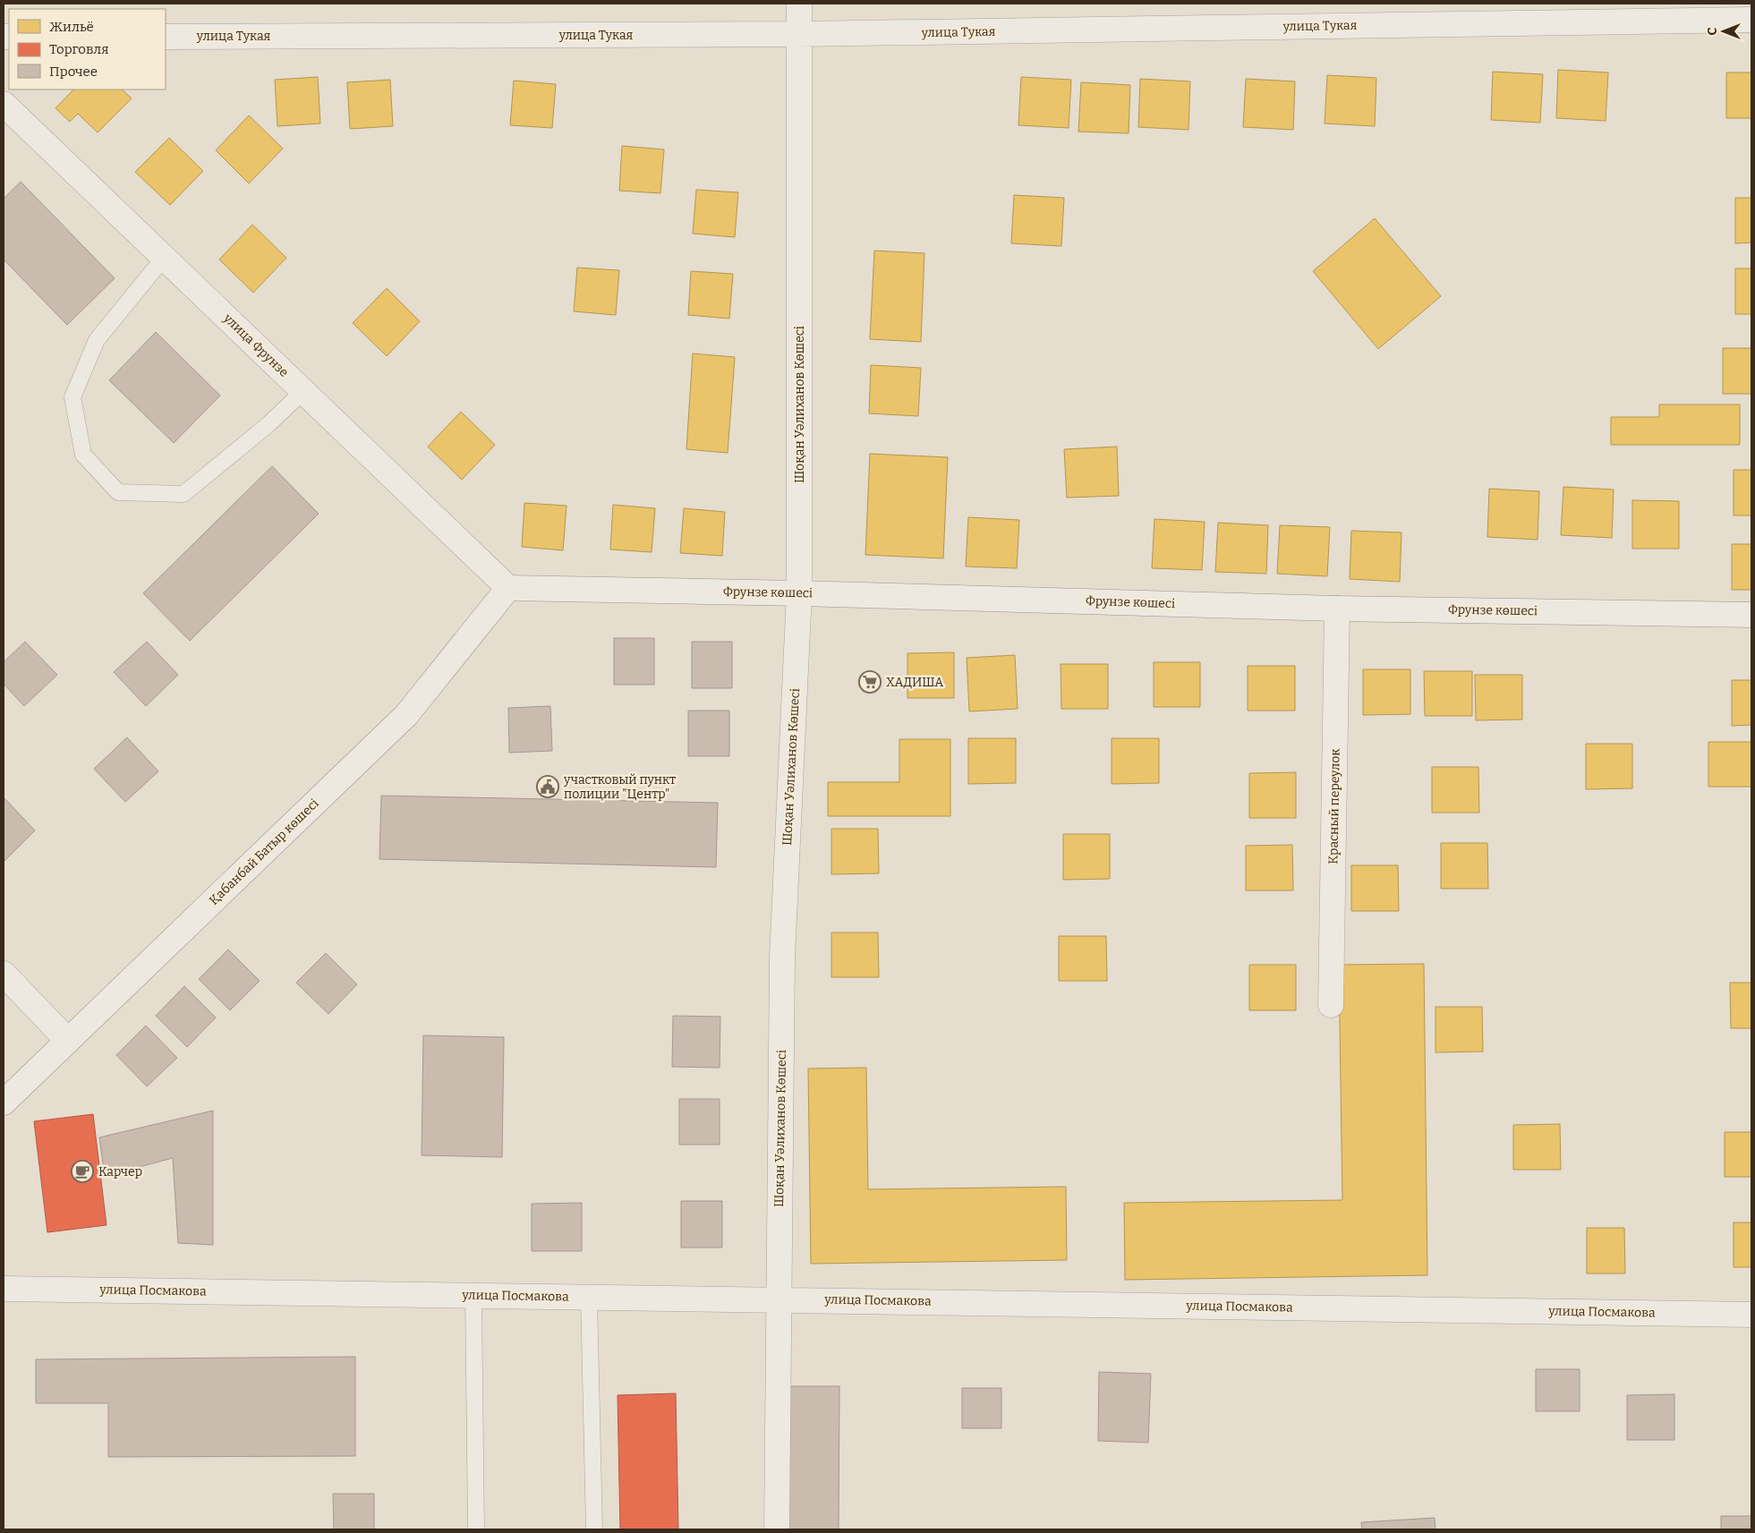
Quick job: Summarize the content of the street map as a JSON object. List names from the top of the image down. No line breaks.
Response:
{"streets":{"street":["улица Тукая","улица Фрунзе","Шоқан Уәлиханов Көшесі","Фрунзе көшесі","Красный переулок","Қабанбай Батыр көшесі","улица Посмакова"]},"crossings":[["улица Тукая","Шоқан Уәлиханов Көшесі"],["улица Фрунзе","Фрунзе көшесі"],["улица Фрунзе","Қабанбай Батыр көшесі"],["Шоқан Уәлиханов Көшесі","Фрунзе көшесі"],["Шоқан Уәлиханов Көшесі","улица Посмакова"],["Фрунзе көшесі","Красный переулок"],["Фрунзе көшесі","Қабанбай Батыр көшесі"]],"places":{"supermarket":["ХАДИША"],"public building":["участковый пункт полиции \"Центр\""],"cafe":["Карчер"]},"legend":["Жильё","Торговля","Прочее"],"north":"left"}
